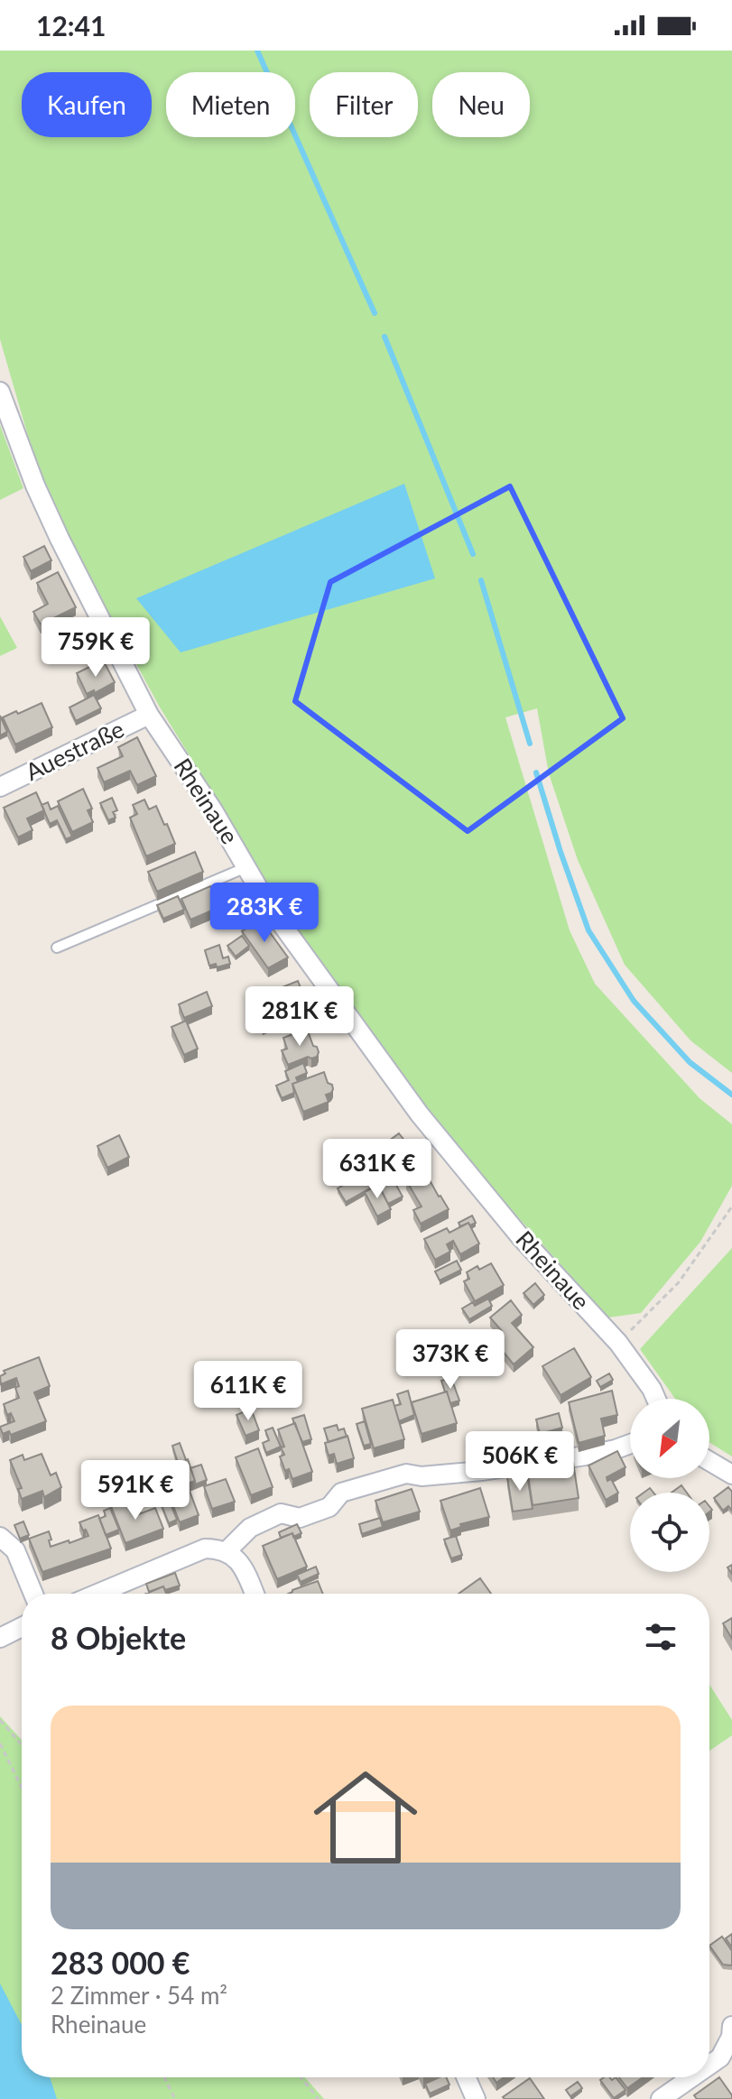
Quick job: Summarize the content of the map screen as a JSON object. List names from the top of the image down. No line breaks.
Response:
{"streets":{"street":["Auestraße","Rheinaue"]},"crossings":[["Auestraße","Rheinaue"]],"north":"bottom left","page":{"status":"12:41","chip":["Kaufen","Mieten","Filter","Neu"],"price":["759K €","283K €","281K €","631K €","373K €","611K €","506K €","591K €"],"heading":"8 Objekte","list":[{"name":"283 000 €","note":"2 Zimmer · 54 m² · Rheinaue"}]}}
